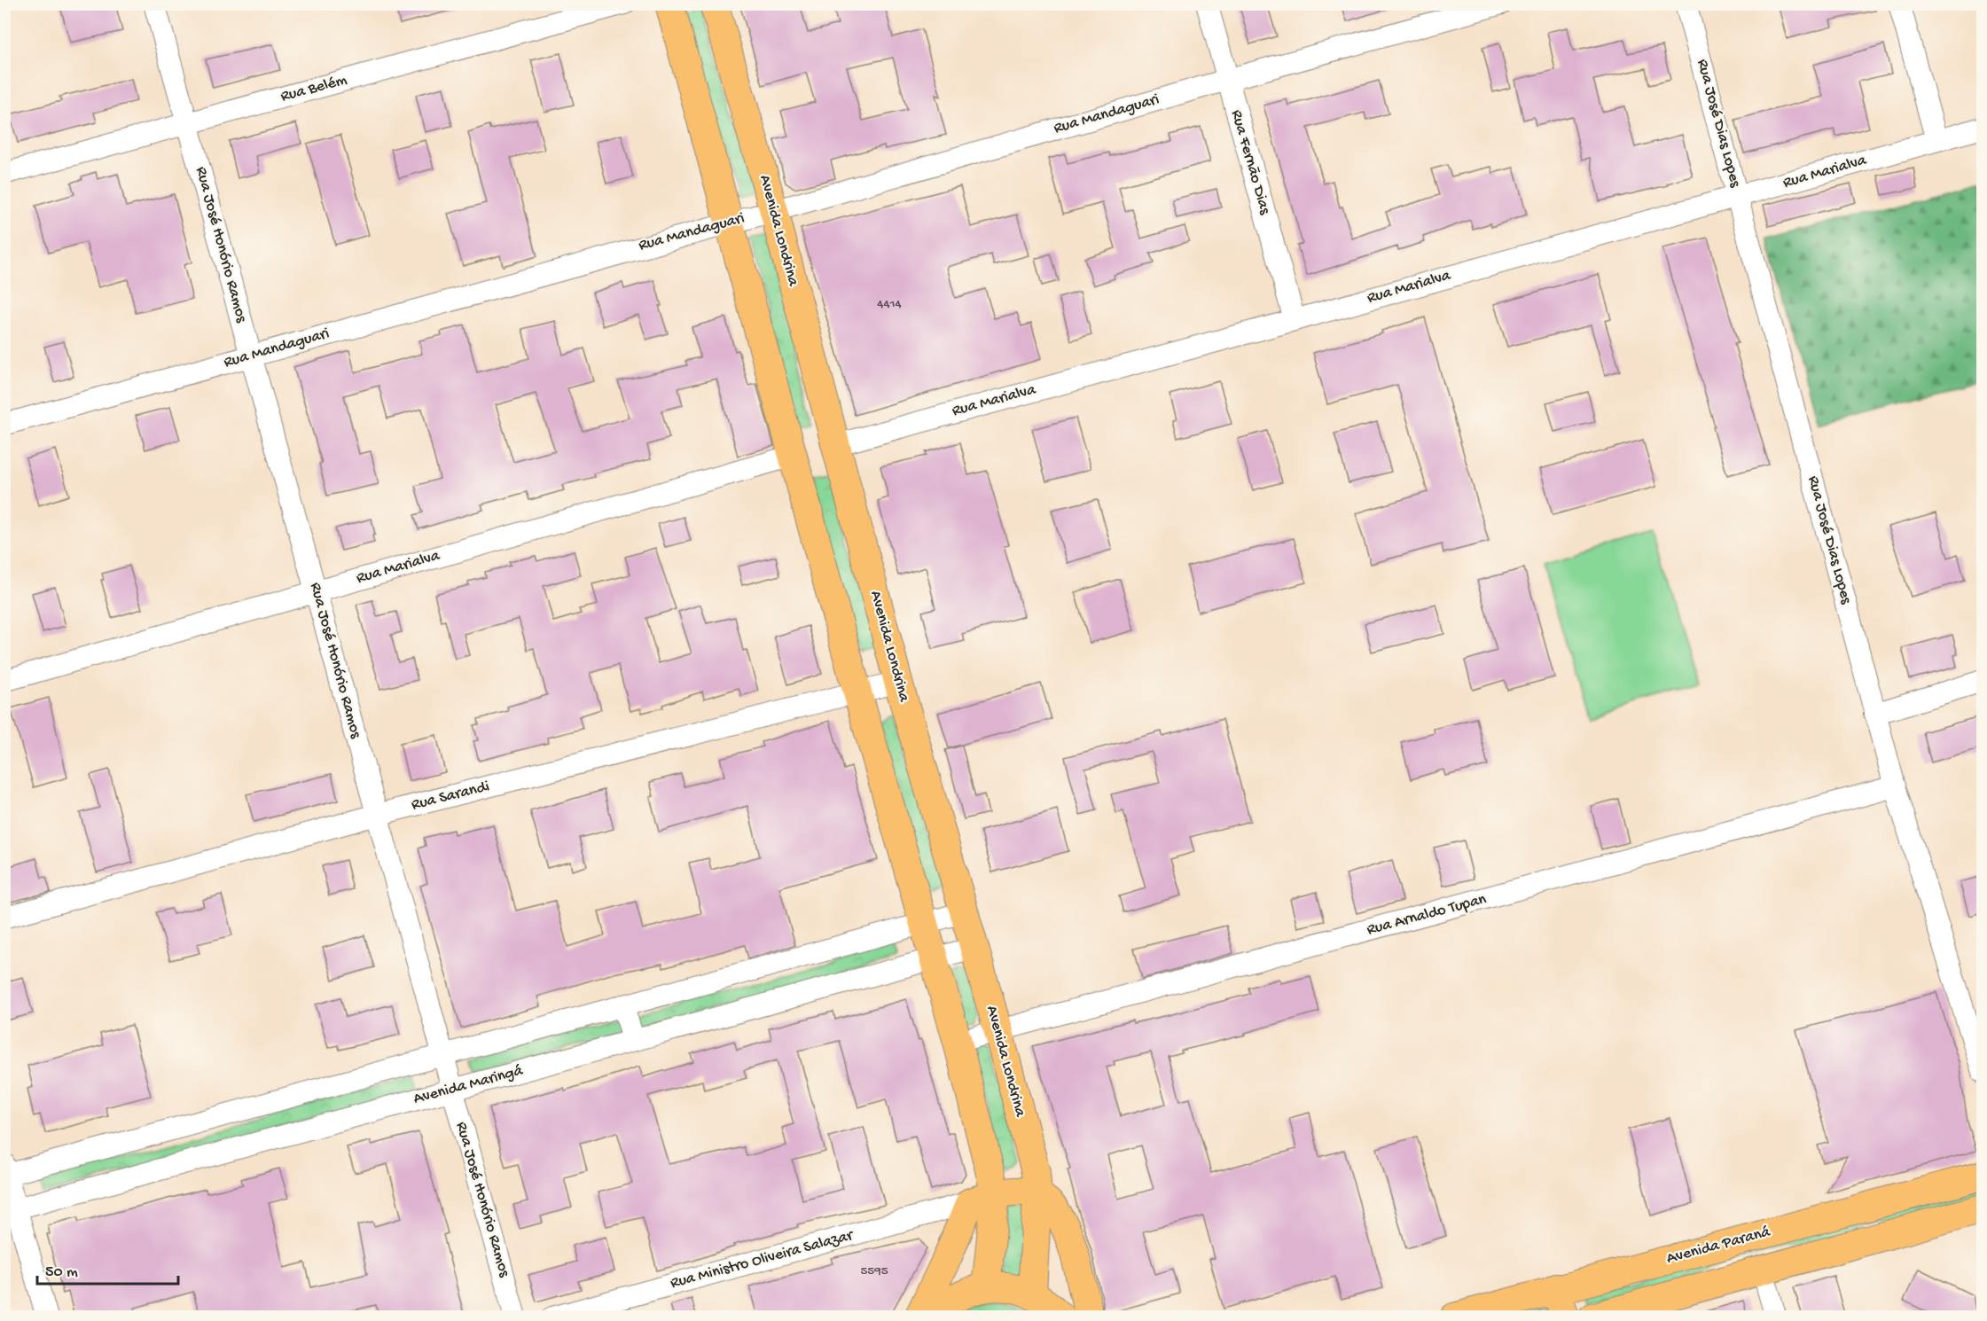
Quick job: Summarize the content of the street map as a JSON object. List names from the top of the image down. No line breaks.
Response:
{"streets":{"main road":["Avenida Londrina","Avenida Paraná"],"street":["Rua Belém","Rua Mandaguari","Rua José Dias Lopes","Rua Fernão Dias","Rua Marialva","Rua José Honório Ramos","Rua Sarandi","Rua Arnaldo Tupan","Avenida Maringá","Rua Ministro Oliveira Salazar"]},"crossings":[["Rua Belém","Rua José Honório Ramos"],["Rua Mandaguari","Rua Fernão Dias"],["Rua Mandaguari","Avenida Londrina"],["Rua Mandaguari","Rua José Honório Ramos"],["Rua José Dias Lopes","Rua Marialva"],["Rua José Dias Lopes","Rua Arnaldo Tupan"],["Rua Fernão Dias","Rua Marialva"],["Rua Marialva","Avenida Londrina"],["Rua Marialva","Rua José Honório Ramos"],["Avenida Londrina","Rua Sarandi"],["Avenida Londrina","Rua Arnaldo Tupan"],["Avenida Londrina","Avenida Maringá"],["Rua José Honório Ramos","Rua Sarandi"],["Rua José Honório Ramos","Avenida Maringá"]],"house_numbers":["4414","5595"],"scale_bar":"50 m"}
